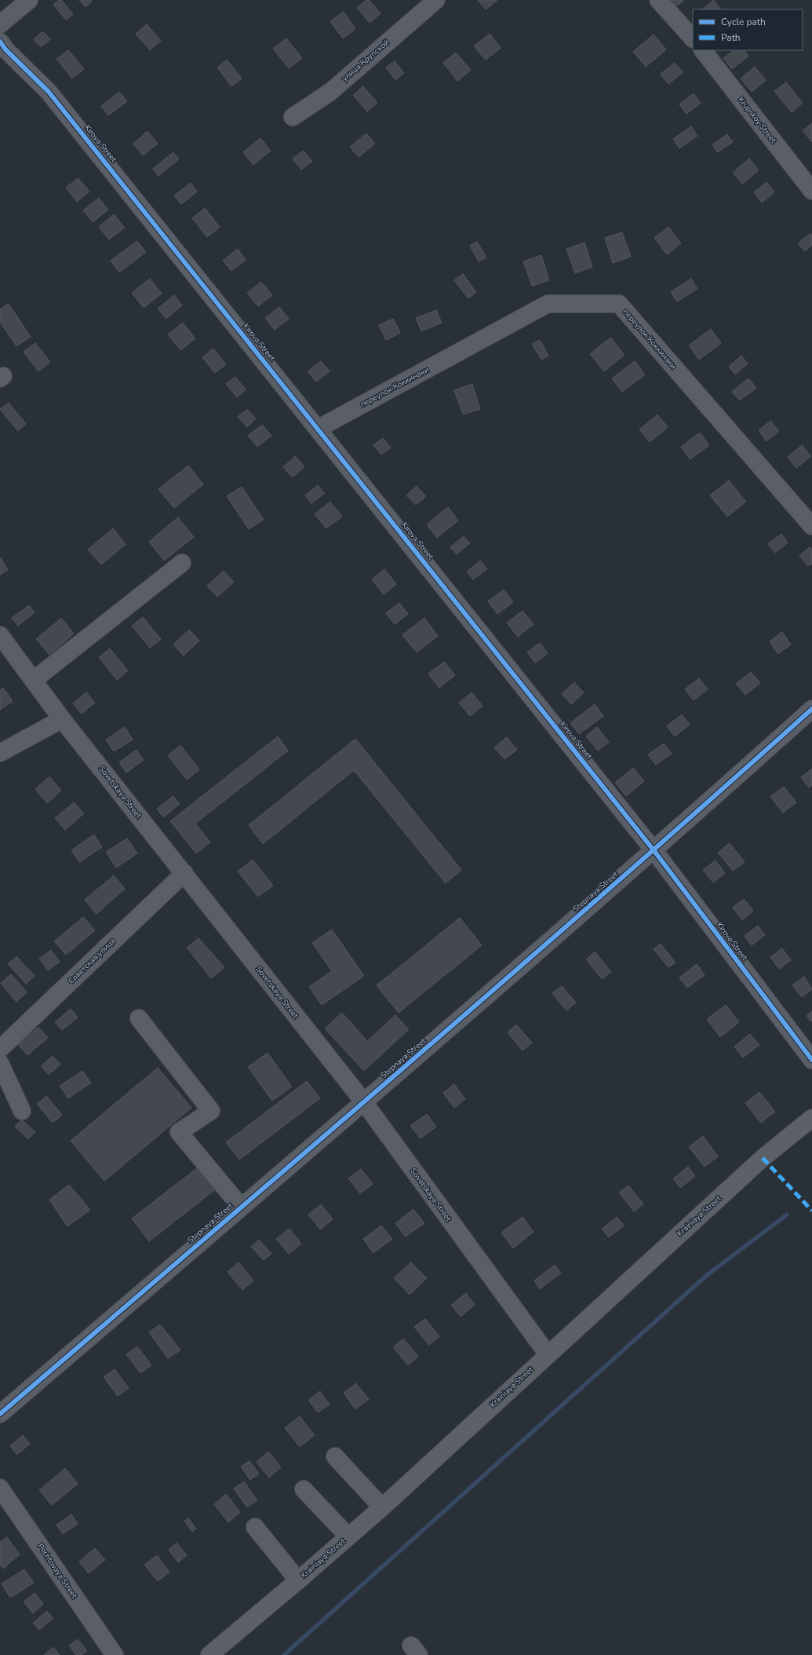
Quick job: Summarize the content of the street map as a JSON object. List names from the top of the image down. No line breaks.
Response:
{"streets":{"main road":["Krainiaya Street"],"street":["улица Крупской","Krupskoy Street","Kirova Street","переулок Коккинаки","Sovetskaya Street","Stepnaya Street","Советская улица","Pochtovaya Street"]},"crossings":[["Kirova Street","переулок Коккинаки"],["Kirova Street","Stepnaya Street"],["Sovetskaya Street","Stepnaya Street"],["Sovetskaya Street","Советская улица"],["Sovetskaya Street","Krainiaya Street"]],"legend":["Cycle path","Path"]}
